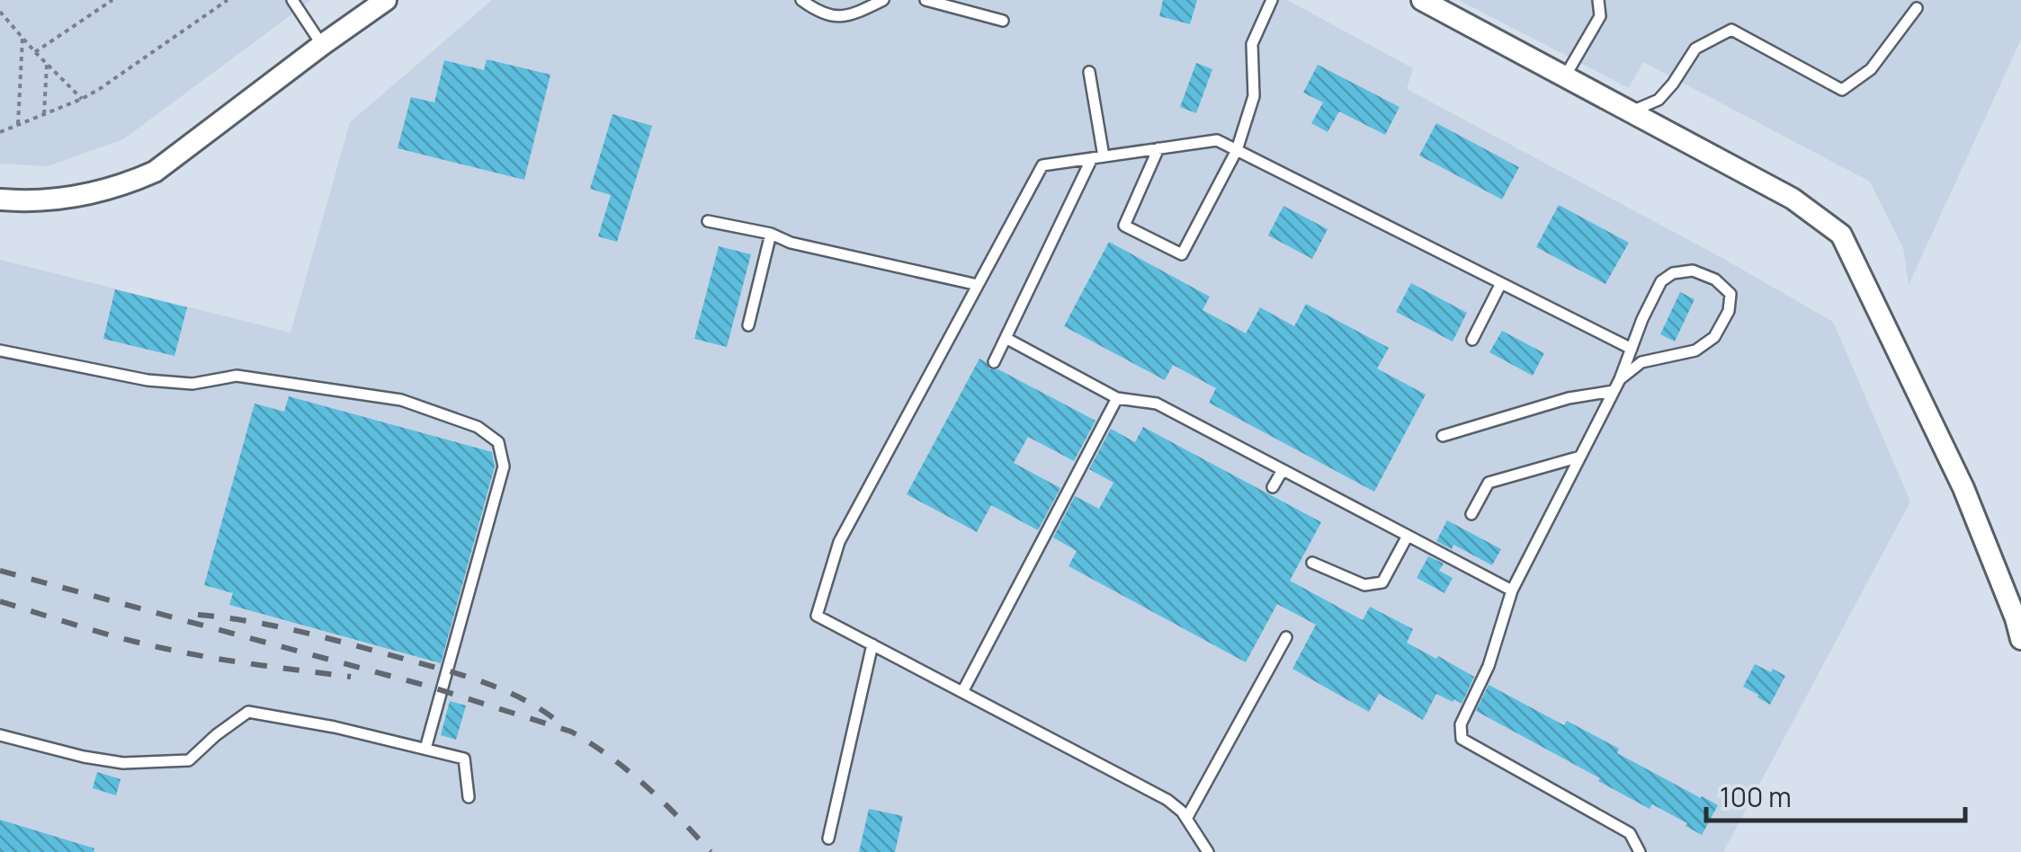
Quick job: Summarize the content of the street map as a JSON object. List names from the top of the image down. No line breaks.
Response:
{"scale_bar":"100 m"}
